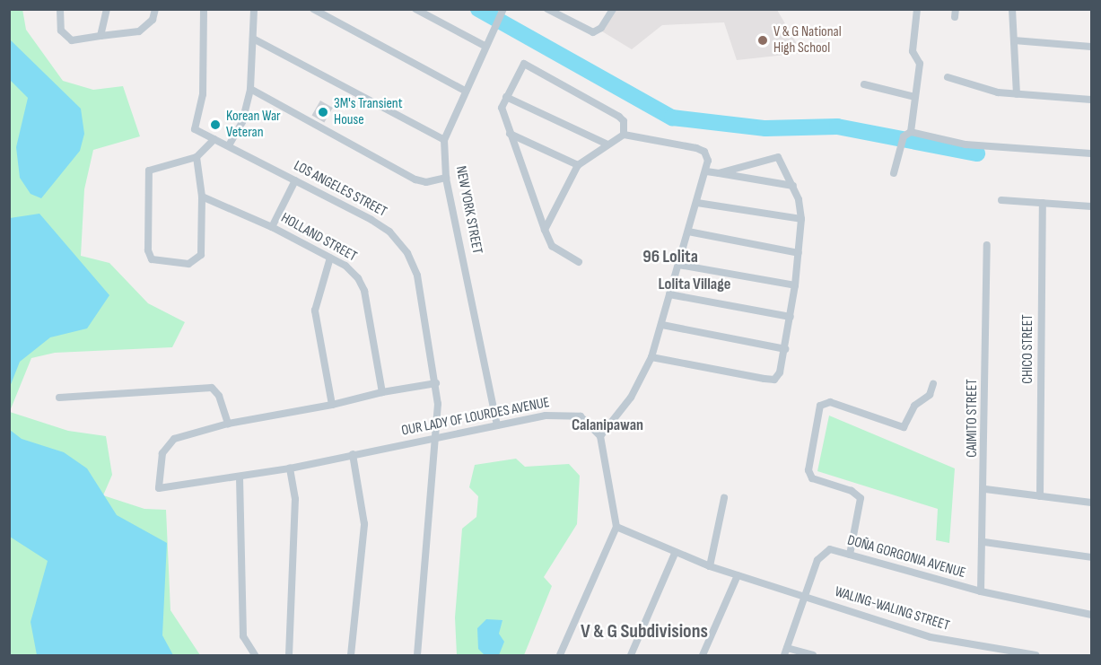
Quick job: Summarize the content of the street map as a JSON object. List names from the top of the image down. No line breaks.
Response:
{"streets":{"street":["LOS ANGELES STREET","NEW YORK STREET","HOLLAND STREET","CHICO STREET","OUR LADY OF LOURDES AVENUE","CAIMITO STREET","DOÑA GORGONIA AVENUE","WALING-WALING STREET"]},"crossings":[["LOS ANGELES STREET","OUR LADY OF LOURDES AVENUE"],["NEW YORK STREET","OUR LADY OF LOURDES AVENUE"],["CAIMITO STREET","DOÑA GORGONIA AVENUE"],["DOÑA GORGONIA AVENUE","WALING-WALING STREET"]],"districts":["96 Lolita","Lolita Village","Calanipawan","V & G Subdivisions"],"places":["V & G National High School","3M's Transient House","Korean War Veteran"]}
